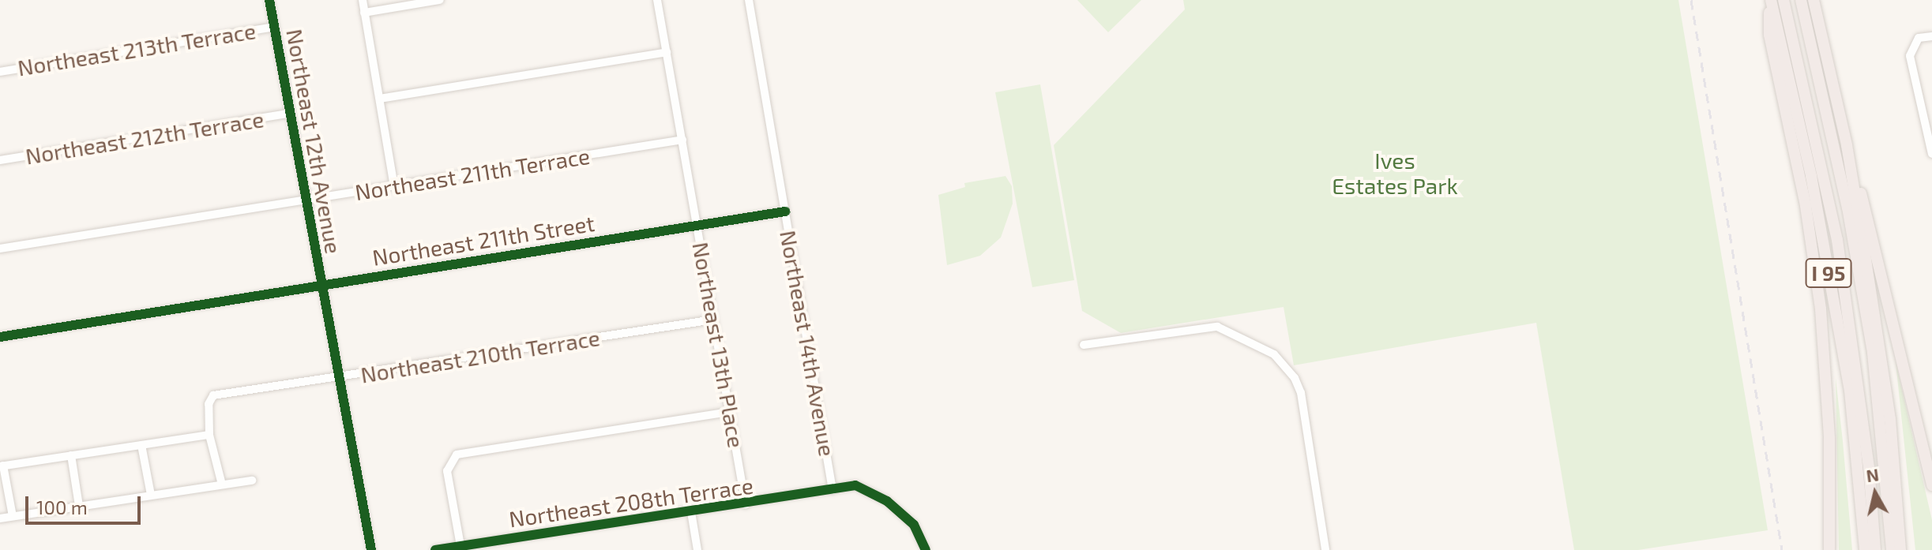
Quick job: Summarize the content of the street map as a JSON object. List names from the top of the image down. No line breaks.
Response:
{"streets":{"highway":["I 95"],"street":["Northeast 213th Terrace","Northeast 212th Terrace","Northeast 12th Avenue","Northeast 211th Terrace","Northeast 211th Street","Northeast 14th Avenue","Northeast 13th Place","Northeast 210th Terrace","Northeast 208th Terrace"]},"crossings":[["Northeast 213th Terrace","Northeast 12th Avenue"],["Northeast 212th Terrace","Northeast 12th Avenue"],["Northeast 12th Avenue","Northeast 211th Terrace"],["Northeast 12th Avenue","Northeast 211th Street"],["Northeast 12th Avenue","Northeast 210th Terrace"],["Northeast 211th Terrace","Northeast 13th Place"],["Northeast 211th Street","Northeast 14th Avenue"],["Northeast 211th Street","Northeast 13th Place"],["Northeast 14th Avenue","Northeast 208th Terrace"],["Northeast 13th Place","Northeast 210th Terrace"],["Northeast 13th Place","Northeast 208th Terrace"]],"parks":["Ives Estates Park"],"scale_bar":"100 m","north":"top"}
